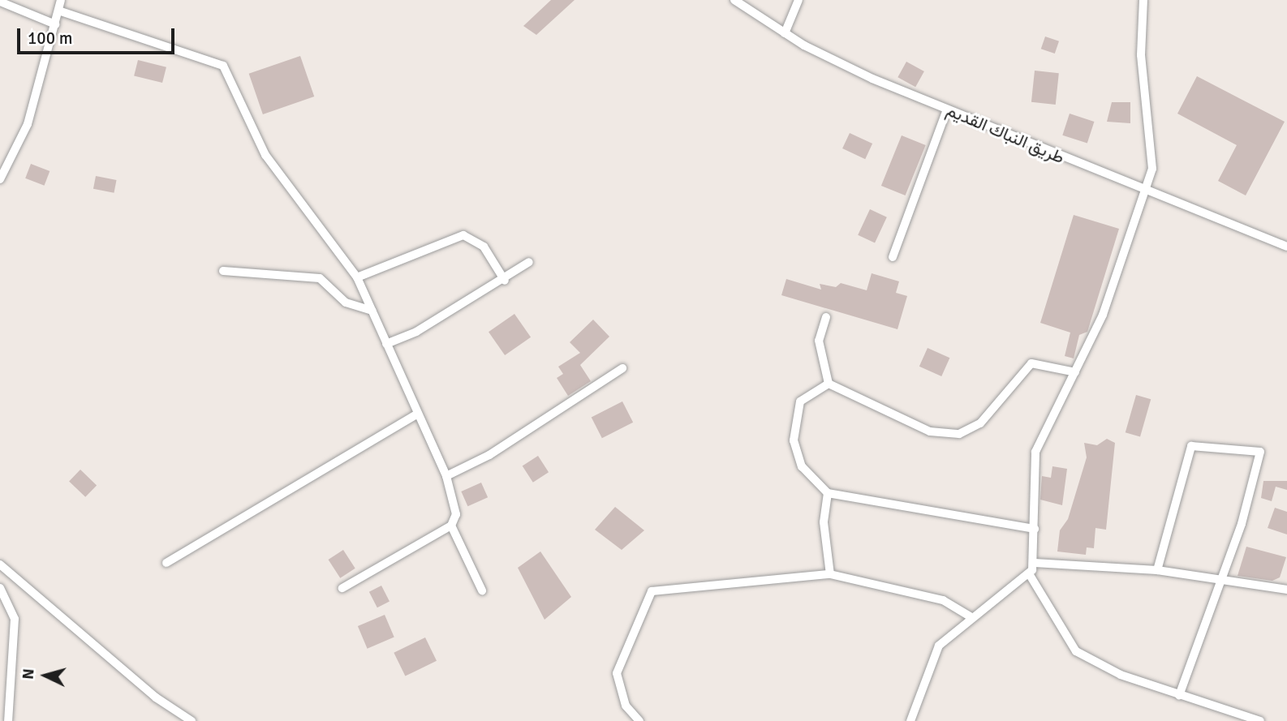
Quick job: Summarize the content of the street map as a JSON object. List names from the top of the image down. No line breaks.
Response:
{"streets":{"street":["طريق النباك القديم"]},"scale_bar":"100 m","north":"left"}
